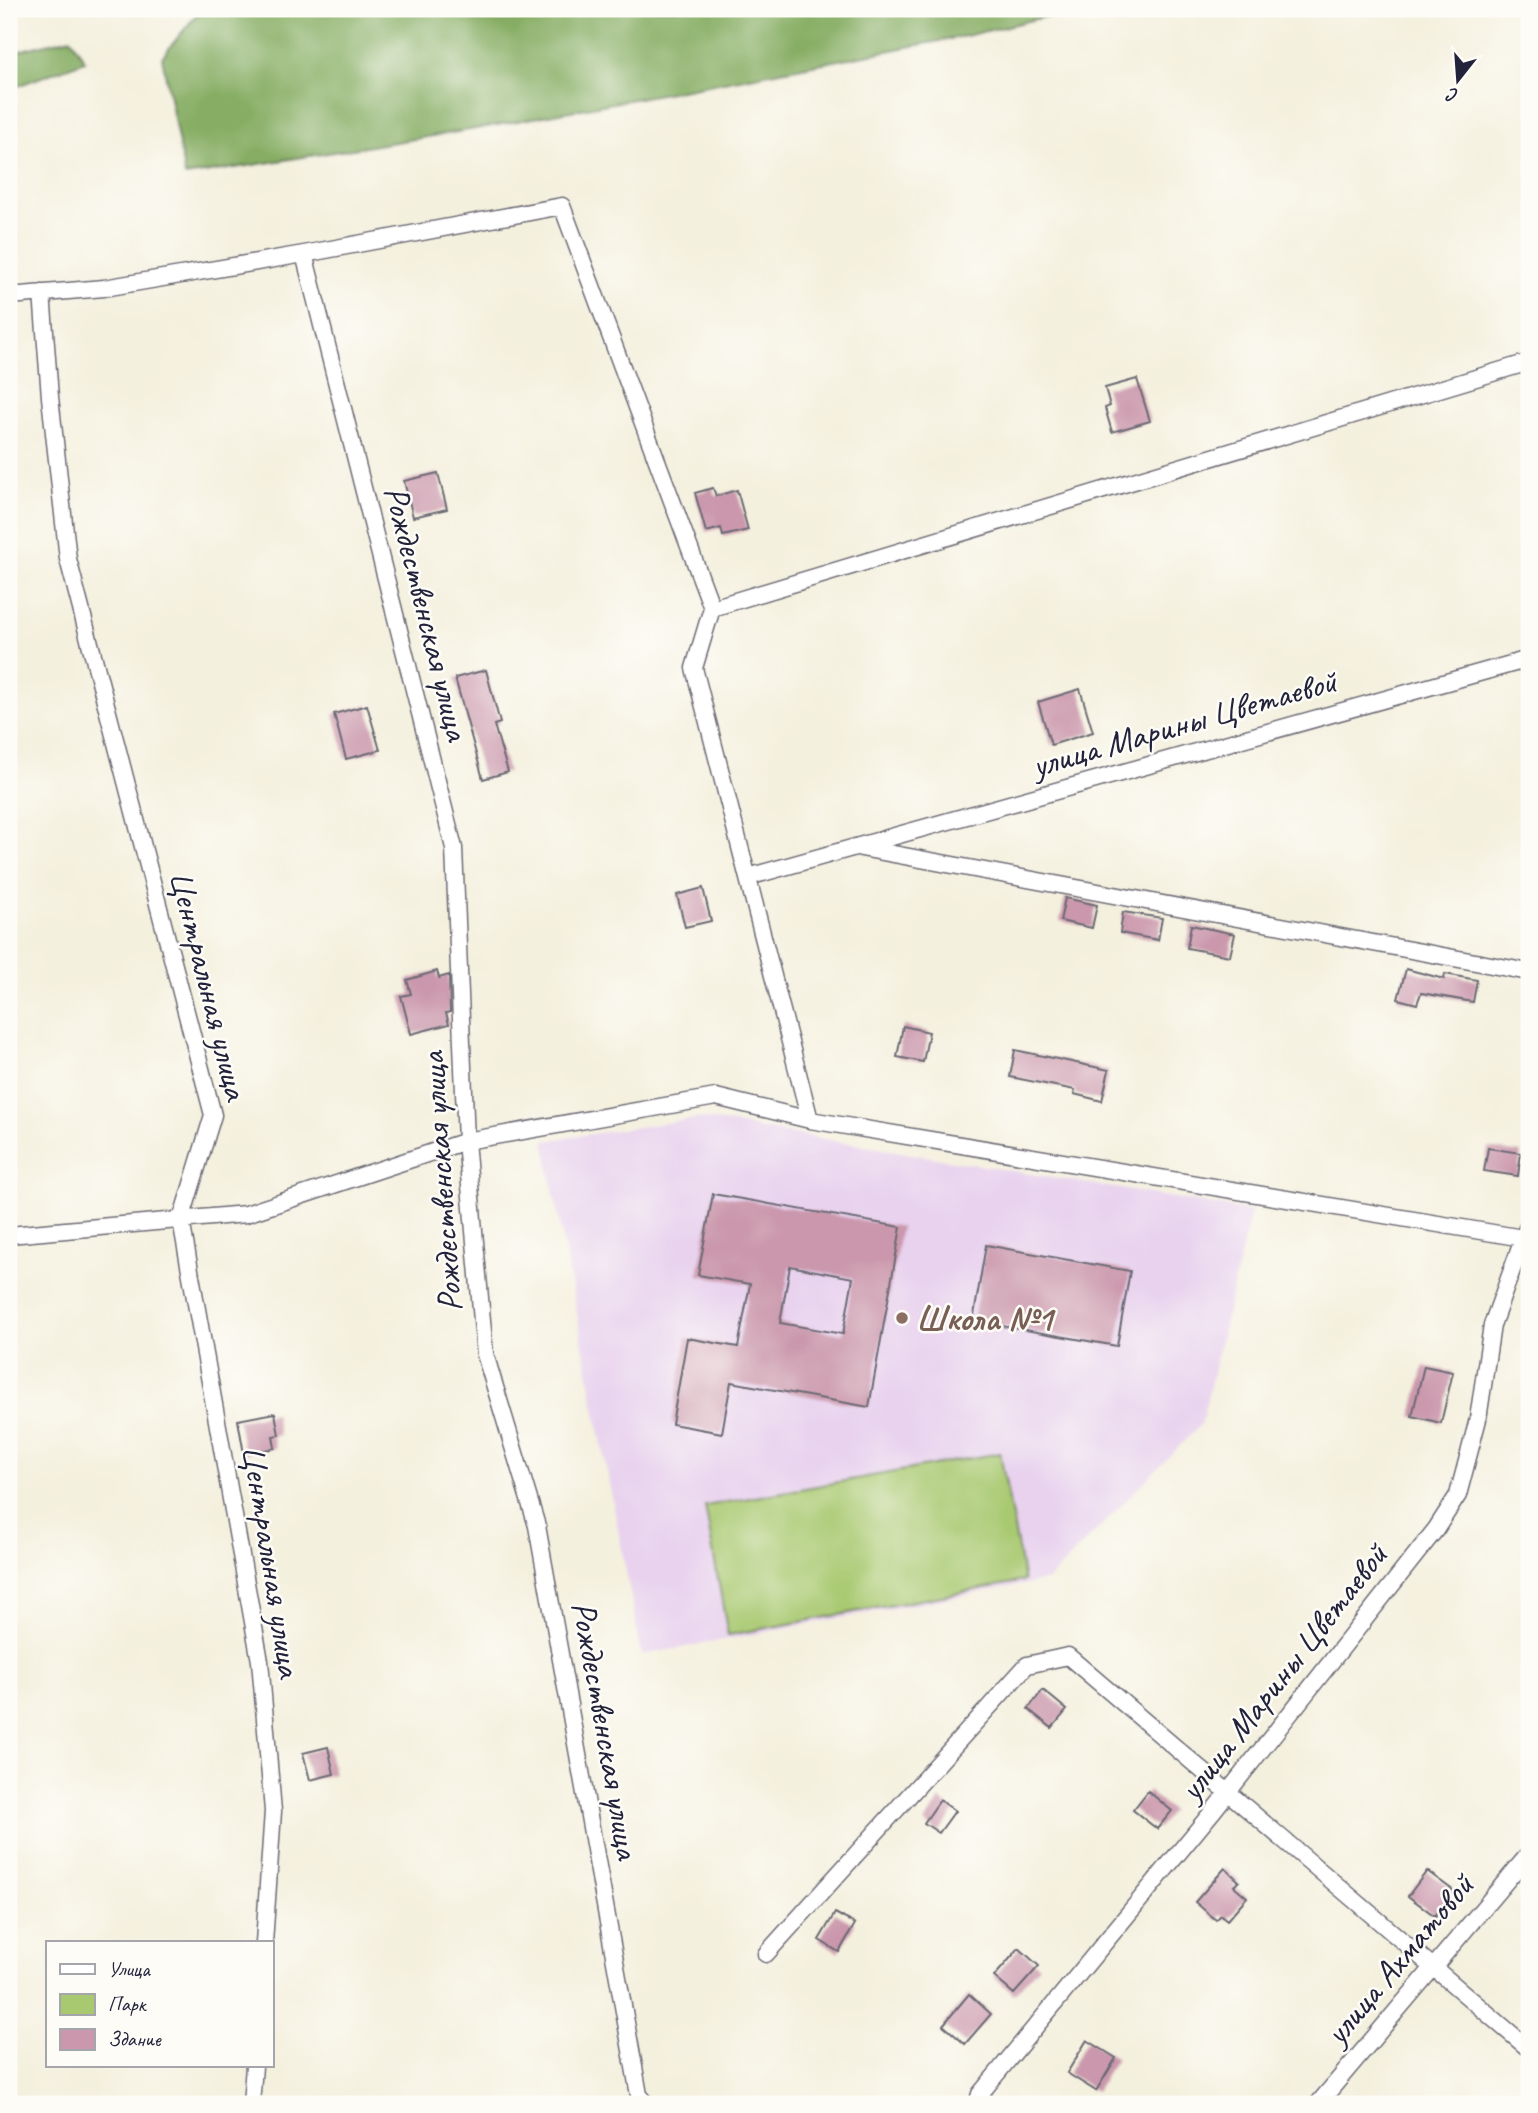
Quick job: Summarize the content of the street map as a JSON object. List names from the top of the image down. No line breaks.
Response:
{"streets":{"street":["Рождественская улица","улица Марины Цветаевой","Центральная улица","улица Ахматовой"]},"places":["Школа №1"],"legend":["Улица","Парк","Здание"],"north":"bottom"}
